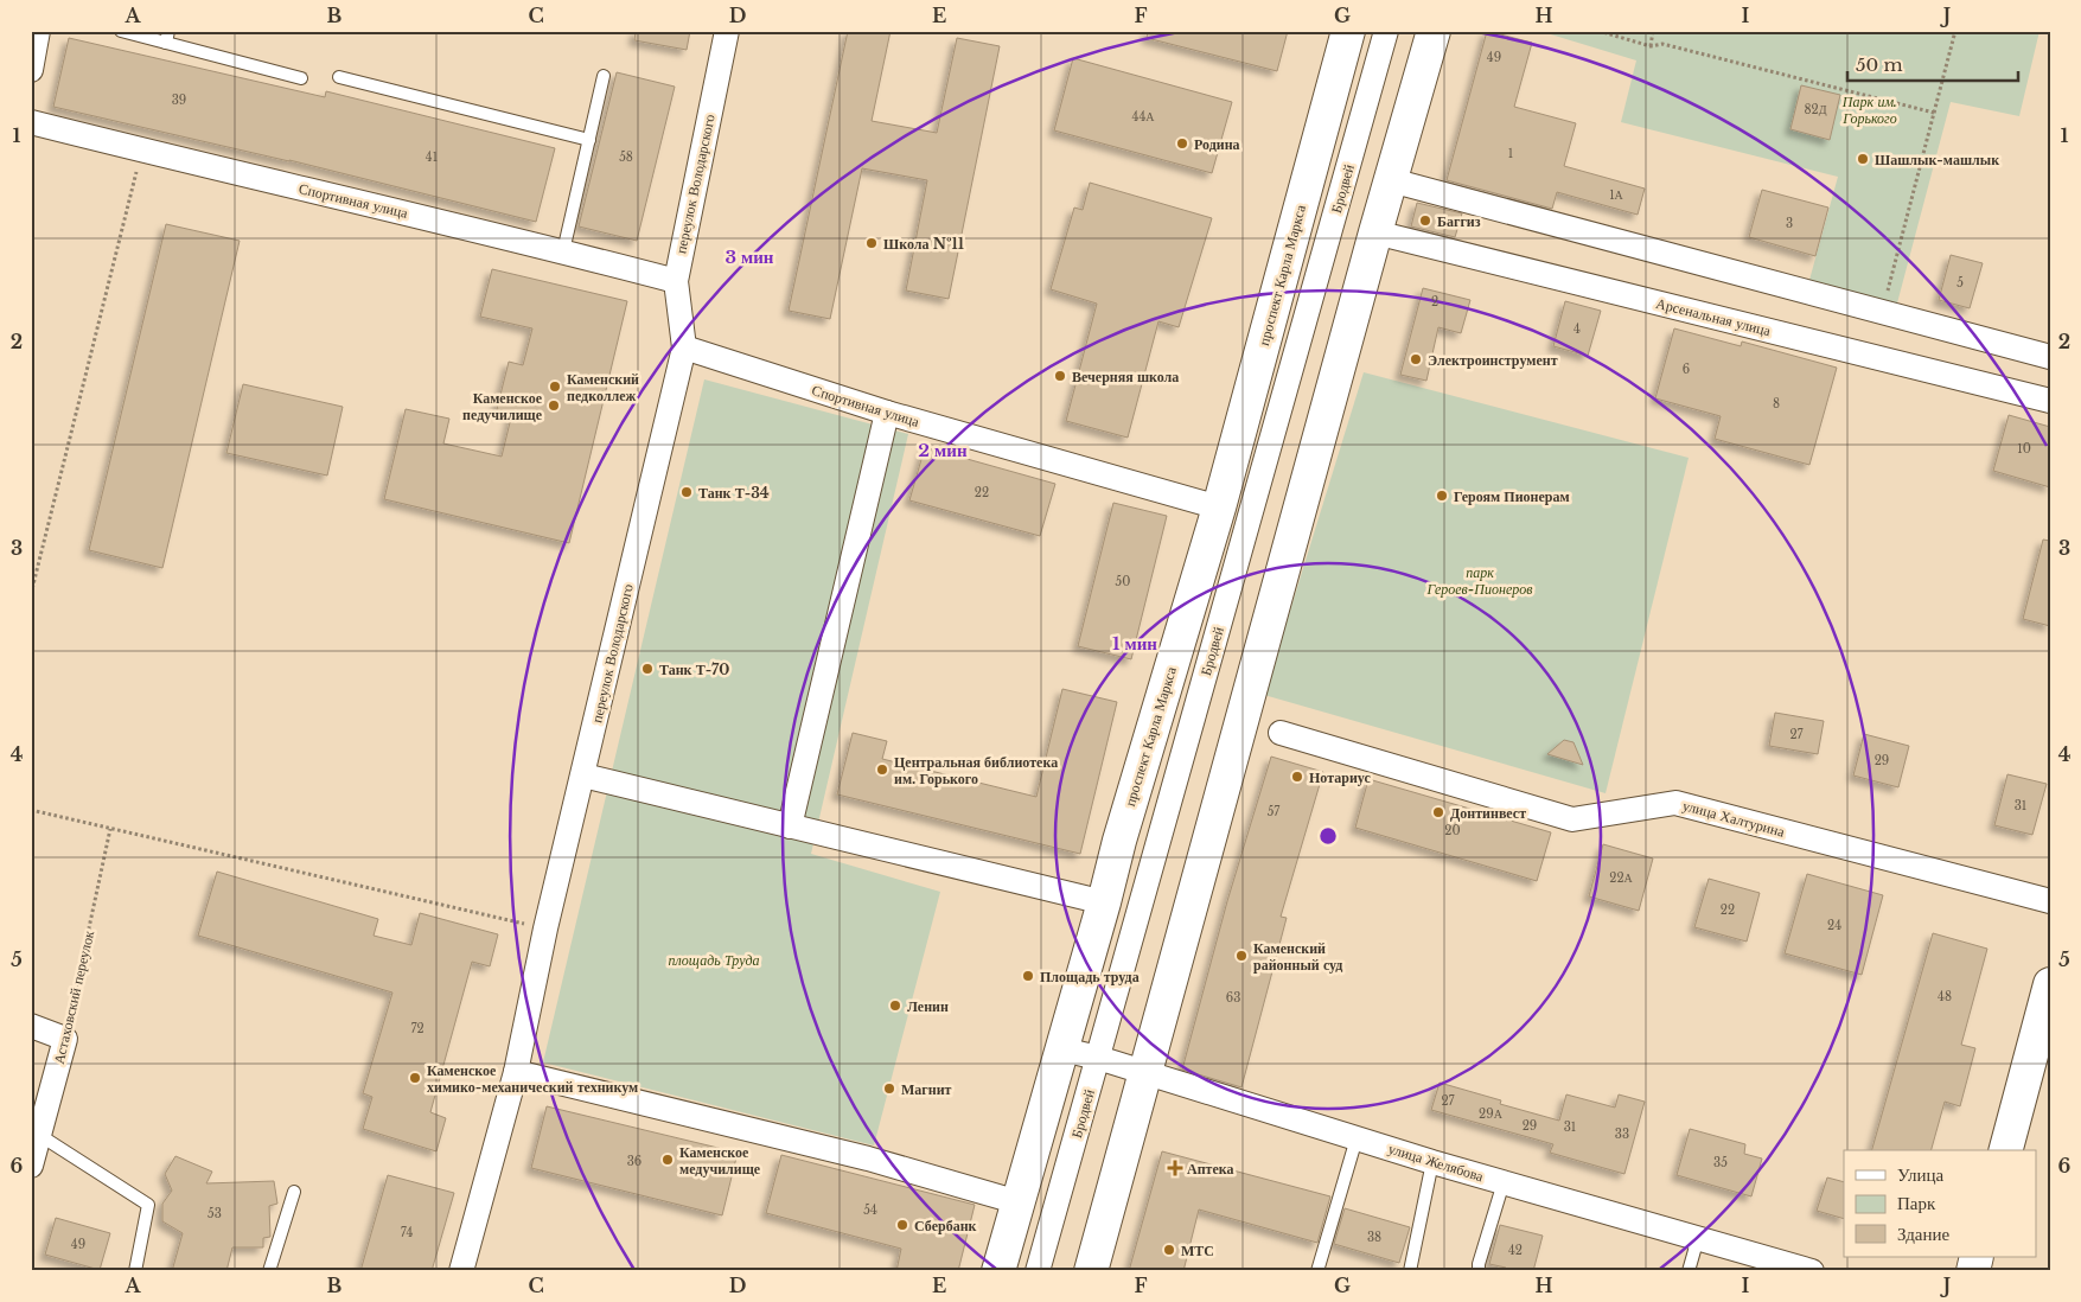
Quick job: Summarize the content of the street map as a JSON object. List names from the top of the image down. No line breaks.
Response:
{"streets":{"street":["переулок Володарского","Бродвей","Спортивная улица","проспект Карла Маркса","Арсенальная улица","улица Халтурина","Астаховский переулок","улица Желябова"]},"crossings":[["переулок Володарского","Спортивная улица"],["Бродвей","улица Желябова"],["Спортивная улица","проспект Карла Маркса"],["проспект Карла Маркса","улица Желябова"]],"parks":["Парк им. Горького","парк Героев-Пионеров","площадь Труда"],"places":{"other":["Родина","Шашлык-машлык","Баггиз","Школа №11","Электроинструмент","Вечерняя школа","Каменский педколлеж","Каменское педучилище","Танк Т-34","Героям Пионерам","Танк Т-70","Центральная библиотека им. Горького","Нотариус","Донтинвест","Каменский районный суд","Площадь труда","Ленин","Каменское химико-механический техникум","Магнит","Каменское медучилище","Сбербанк","МТС"],"health":["Аптека"]},"house_numbers":["49","39","82Д","44А","1","41","58","1А","3","5","2","4","6","8","10","22","50","27","29","31","57","20","22А","22","24","48","63","72","27","29А","29","31","33","36","35","54","53","74","38","49","42"],"legend":["Улица","Парк","Здание"],"scale_bar":"50 m","grid":{"columns":["A","B","C","D","E","F","G","H","I","J"],"rows":["1","2","3","4","5","6"]},"rings":["3 мин","2 мин","1 мин"]}
